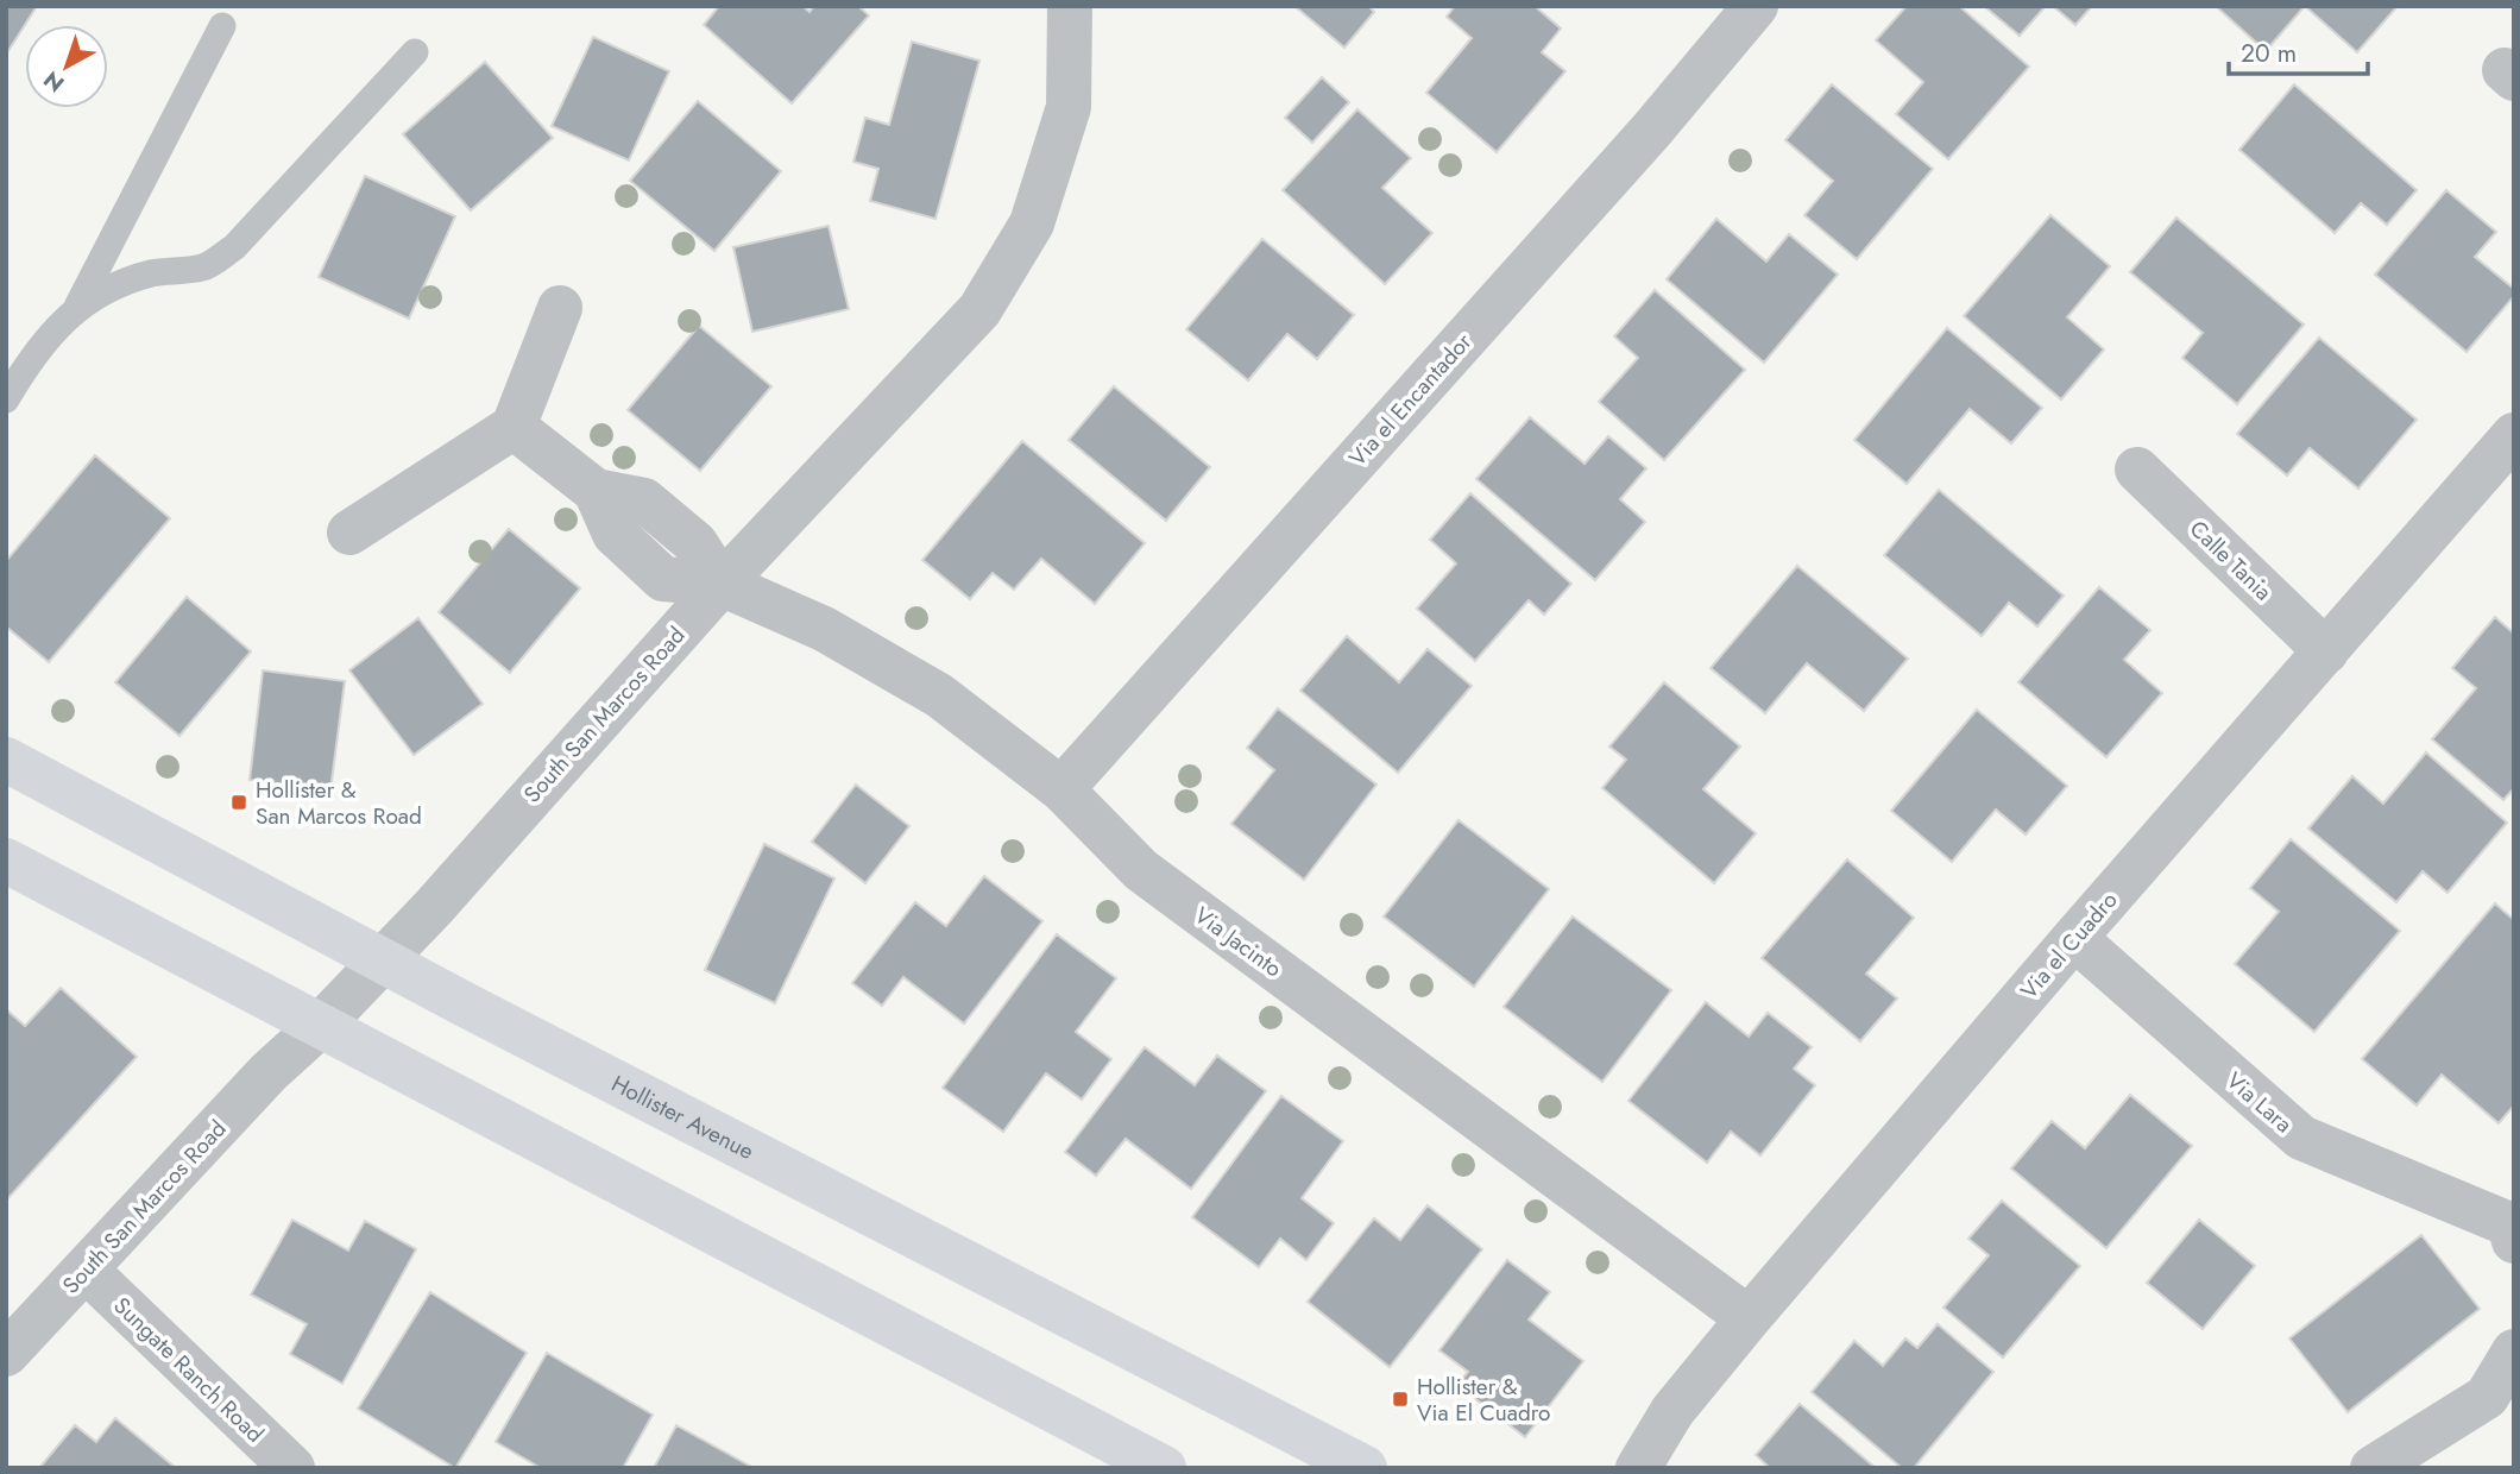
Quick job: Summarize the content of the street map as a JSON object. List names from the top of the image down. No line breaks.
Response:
{"streets":{"main road":["Hollister Avenue"],"street":["Via el Encantador","Calle Tania","South San Marcos Road","Via Jacinto","Via el Cuadro","Via Lara","Sungate Ranch Road"]},"crossings":[["Via el Encantador","Via Jacinto"],["Calle Tania","Via el Cuadro"],["South San Marcos Road","Via Jacinto"],["South San Marcos Road","Hollister Avenue"],["South San Marcos Road","Sungate Ranch Road"],["Via Jacinto","Via el Cuadro"],["Via el Cuadro","Via Lara"]],"places":{"transit":["Hollister & San Marcos Road","Hollister & Via El Cuadro"]},"scale_bar":"20 m","north":"bottom left"}
